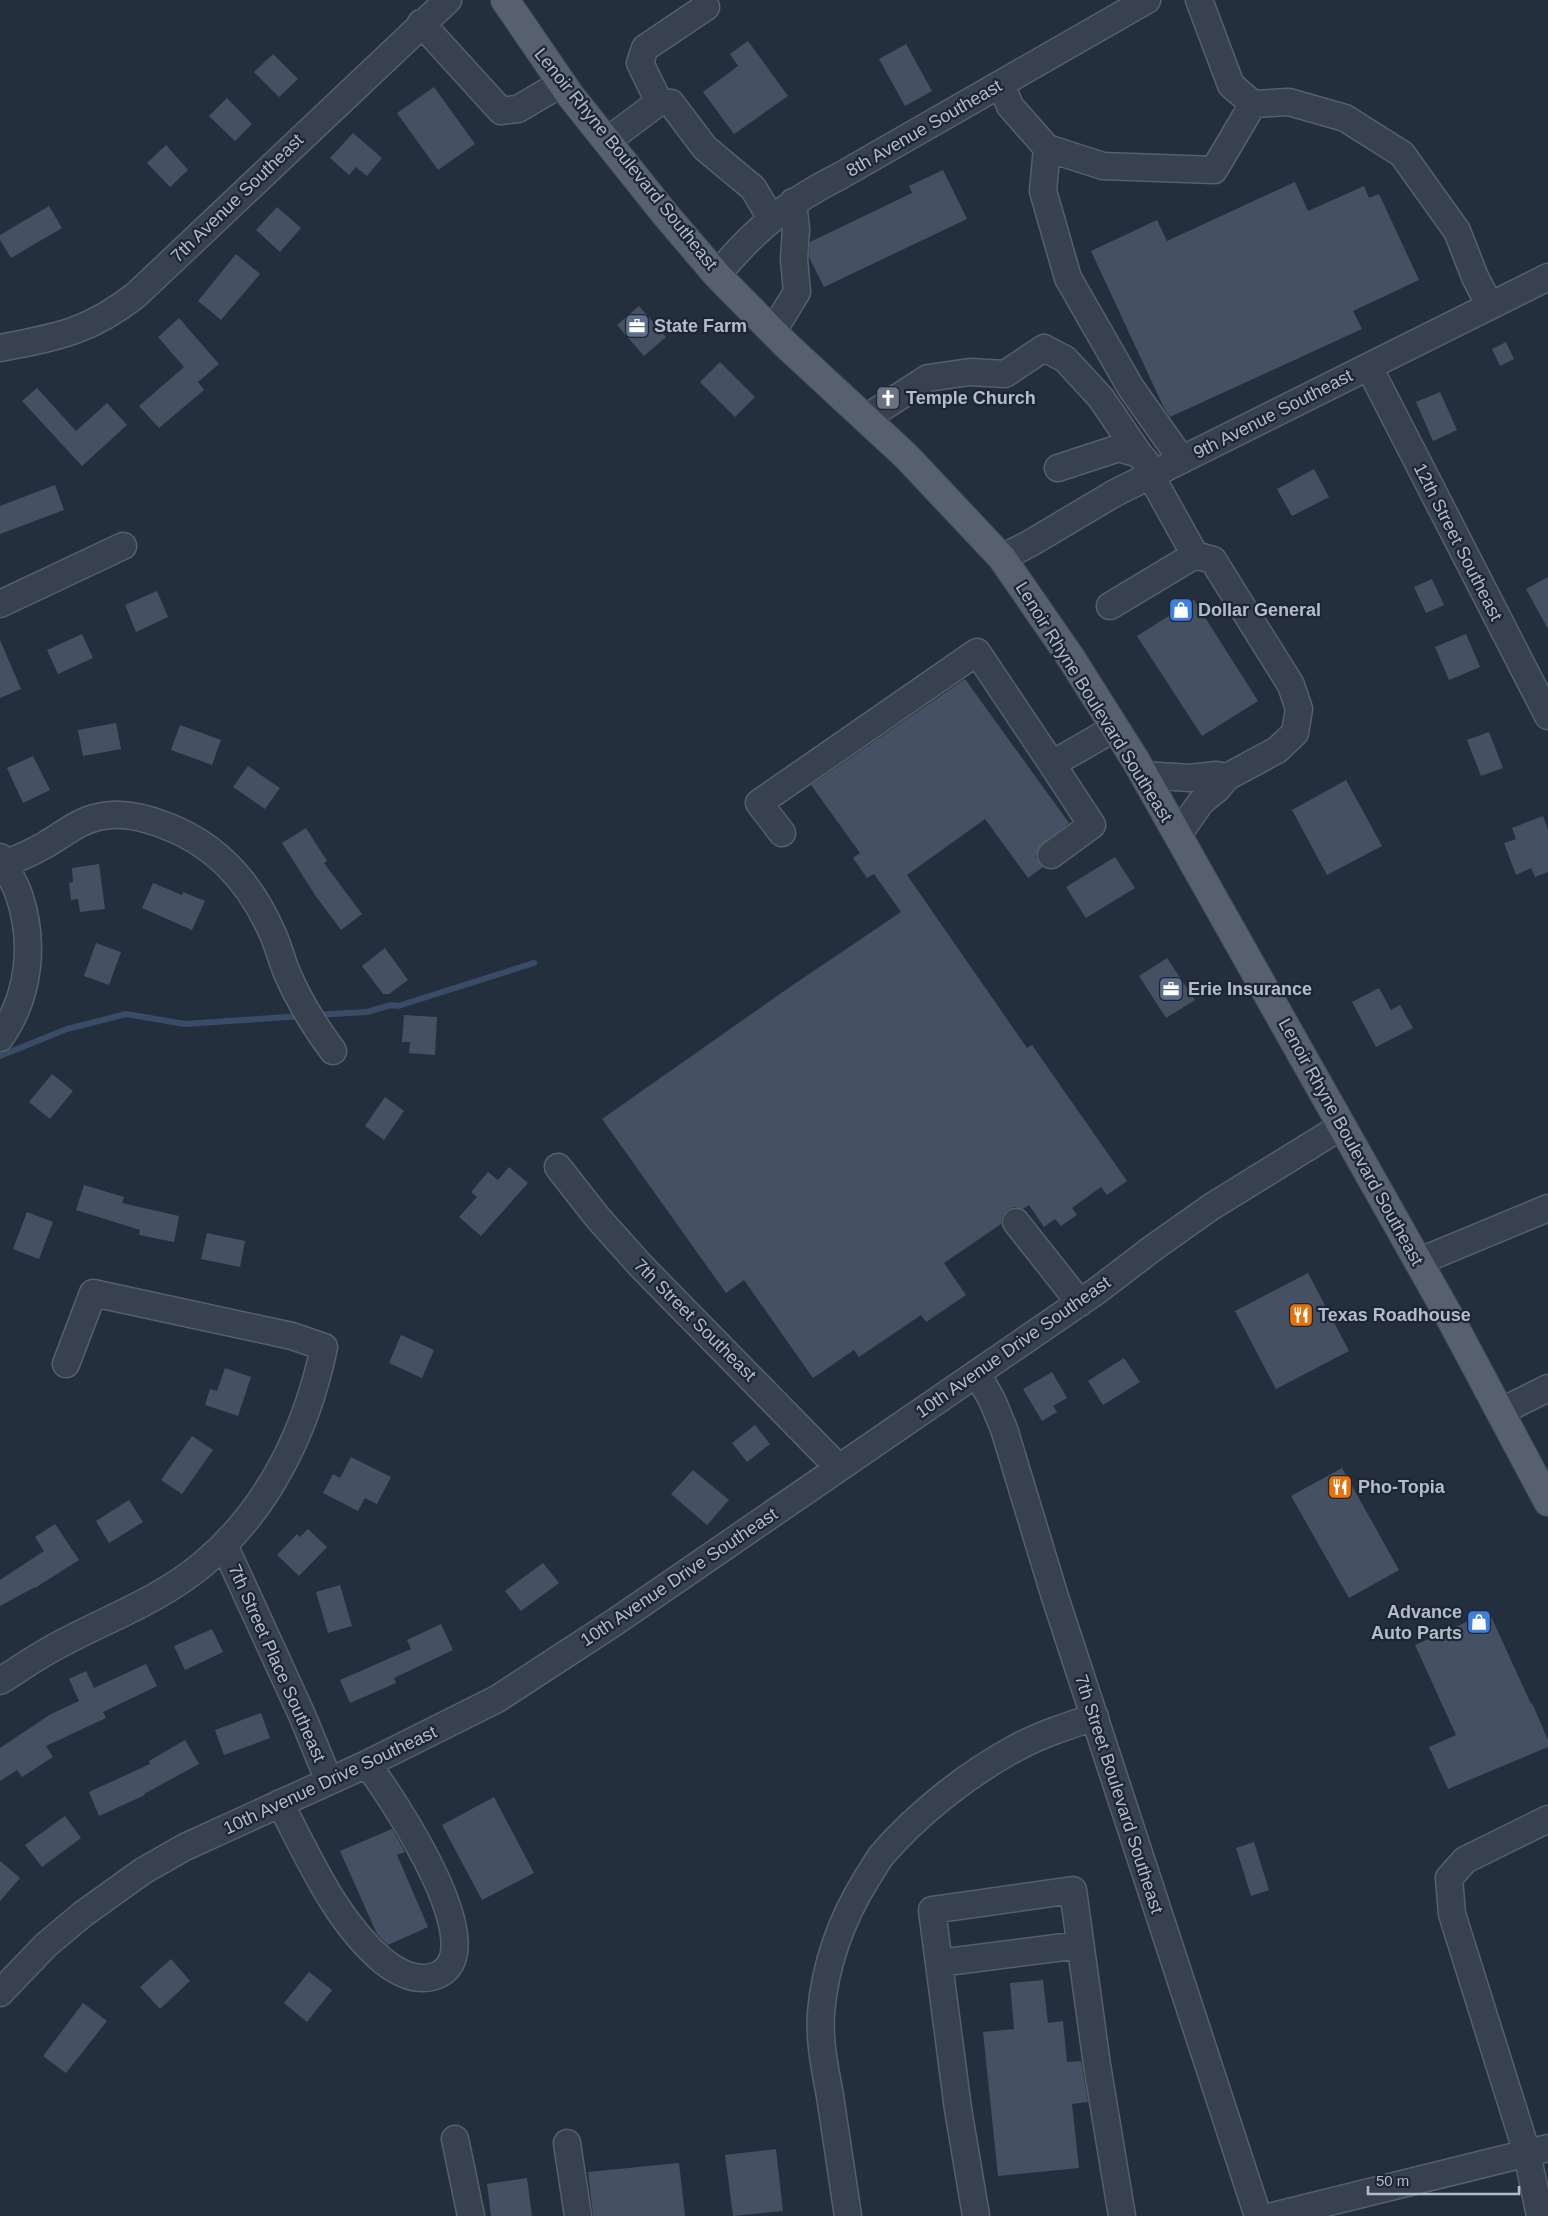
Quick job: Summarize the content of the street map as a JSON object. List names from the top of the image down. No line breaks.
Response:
{"streets":{"main road":["Lenoir Rhyne Boulevard Southeast"],"street":["8th Avenue Southeast","7th Avenue Southeast","9th Avenue Southeast","12th Street Southeast","7th Street Southeast","10th Avenue Drive Southeast","7th Street Place Southeast","7th Street Boulevard Southeast"]},"crossings":[["8th Avenue Southeast","Lenoir Rhyne Boulevard Southeast"],["Lenoir Rhyne Boulevard Southeast","9th Avenue Southeast"],["Lenoir Rhyne Boulevard Southeast","10th Avenue Drive Southeast"],["9th Avenue Southeast","12th Street Southeast"],["7th Street Southeast","10th Avenue Drive Southeast"],["10th Avenue Drive Southeast","7th Street Place Southeast"],["10th Avenue Drive Southeast","7th Street Boulevard Southeast"]],"places":{"office":["State Farm","Erie Insurance"],"church":["Temple Church"],"shop":["Dollar General","Advance Auto Parts"],"restaurant":["Texas Roadhouse","Pho-Topia"]},"scale_bar":"50 m"}
